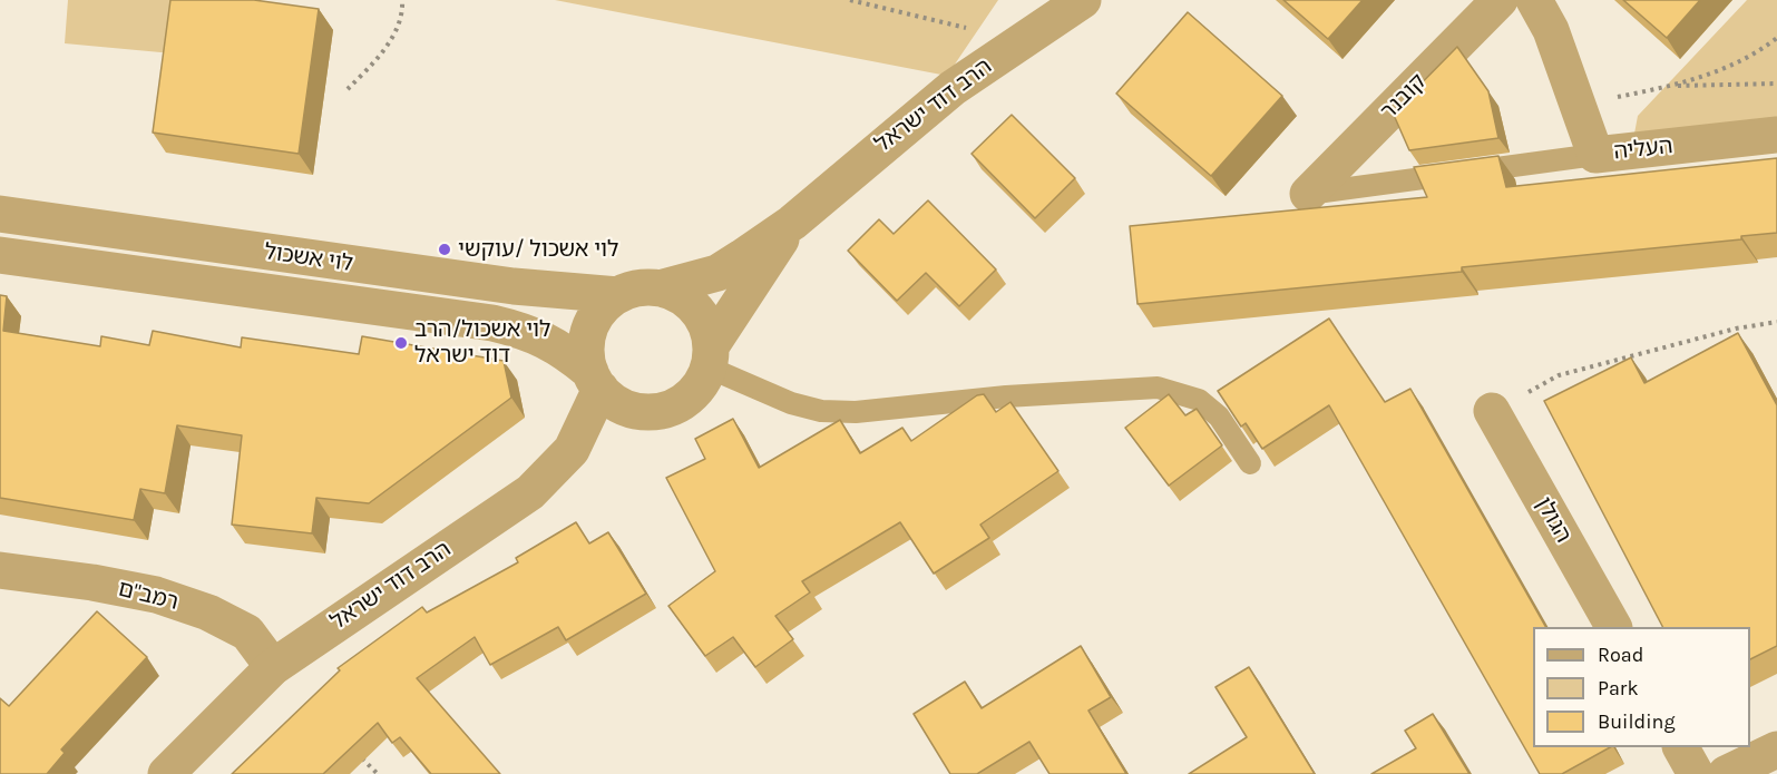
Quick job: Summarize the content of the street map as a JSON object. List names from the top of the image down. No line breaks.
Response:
{"streets":{"street":["קובנר","הרב דוד ישראל","העליה","לוי אשכול","הגולן","רמב\"ם"]},"crossings":[["הרב דוד ישראל","לוי אשכול"],["הרב דוד ישראל","רמב\"ם"]],"places":["לוי אשכול /עוקשי","לוי אשכול/הרב דוד ישראל"],"legend":["Road","Park","Building"]}
